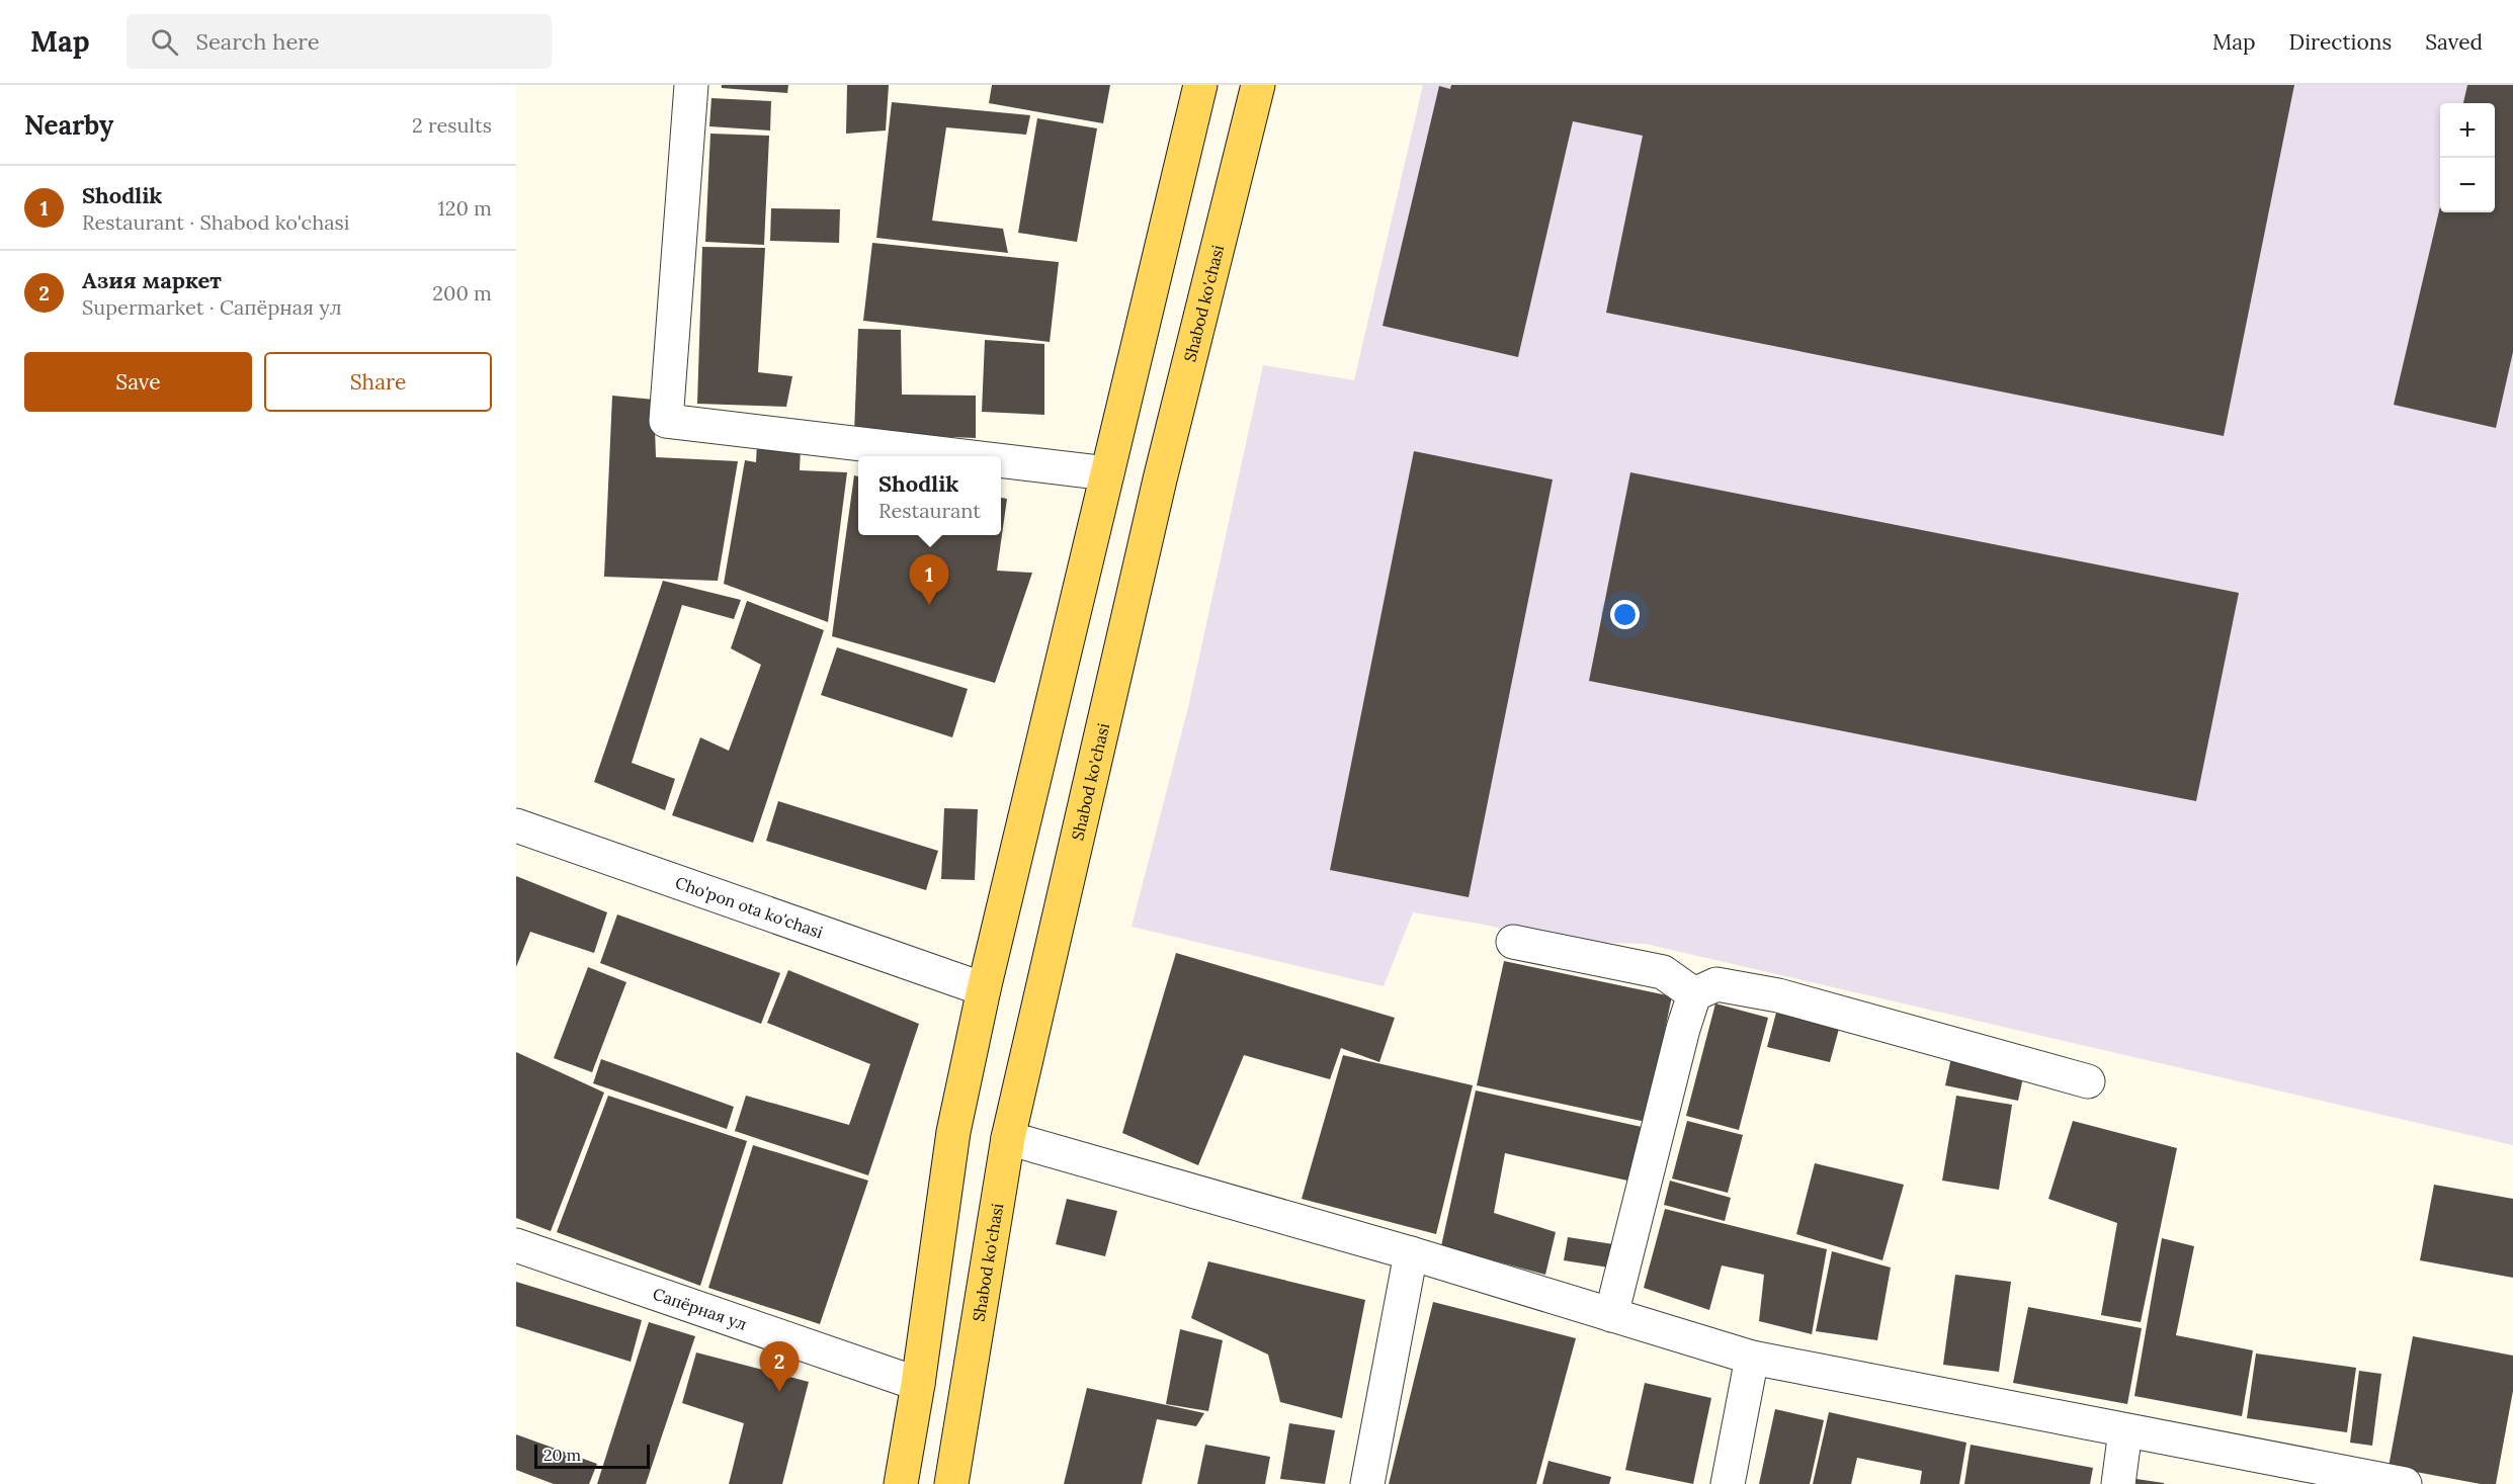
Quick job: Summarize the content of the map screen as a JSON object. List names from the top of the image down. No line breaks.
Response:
{"streets":{"main road":["Shabod ko'chasi"],"street":["Cho'pon ota ko'chasi","Сапёрная ул"]},"scale_bar":"20 m","page":{"header":"Map","search":"Search here","nav":["Map","Directions","Saved"],"heading":["Nearby","2 results"],"map_buttons":["+","−"],"list":[{"mark":"1","name":"Shodlik","note":"Restaurant · Shabod ko'chasi","value":"120 m"},{"mark":"2","name":"Азия маркет","note":"Supermarket · Сапёрная ул","value":"200 m"}],"buttons":["Save","Share"],"popup":["Shodlik","Restaurant"],"pins":["1","2"],"scale":"20 m"}}
